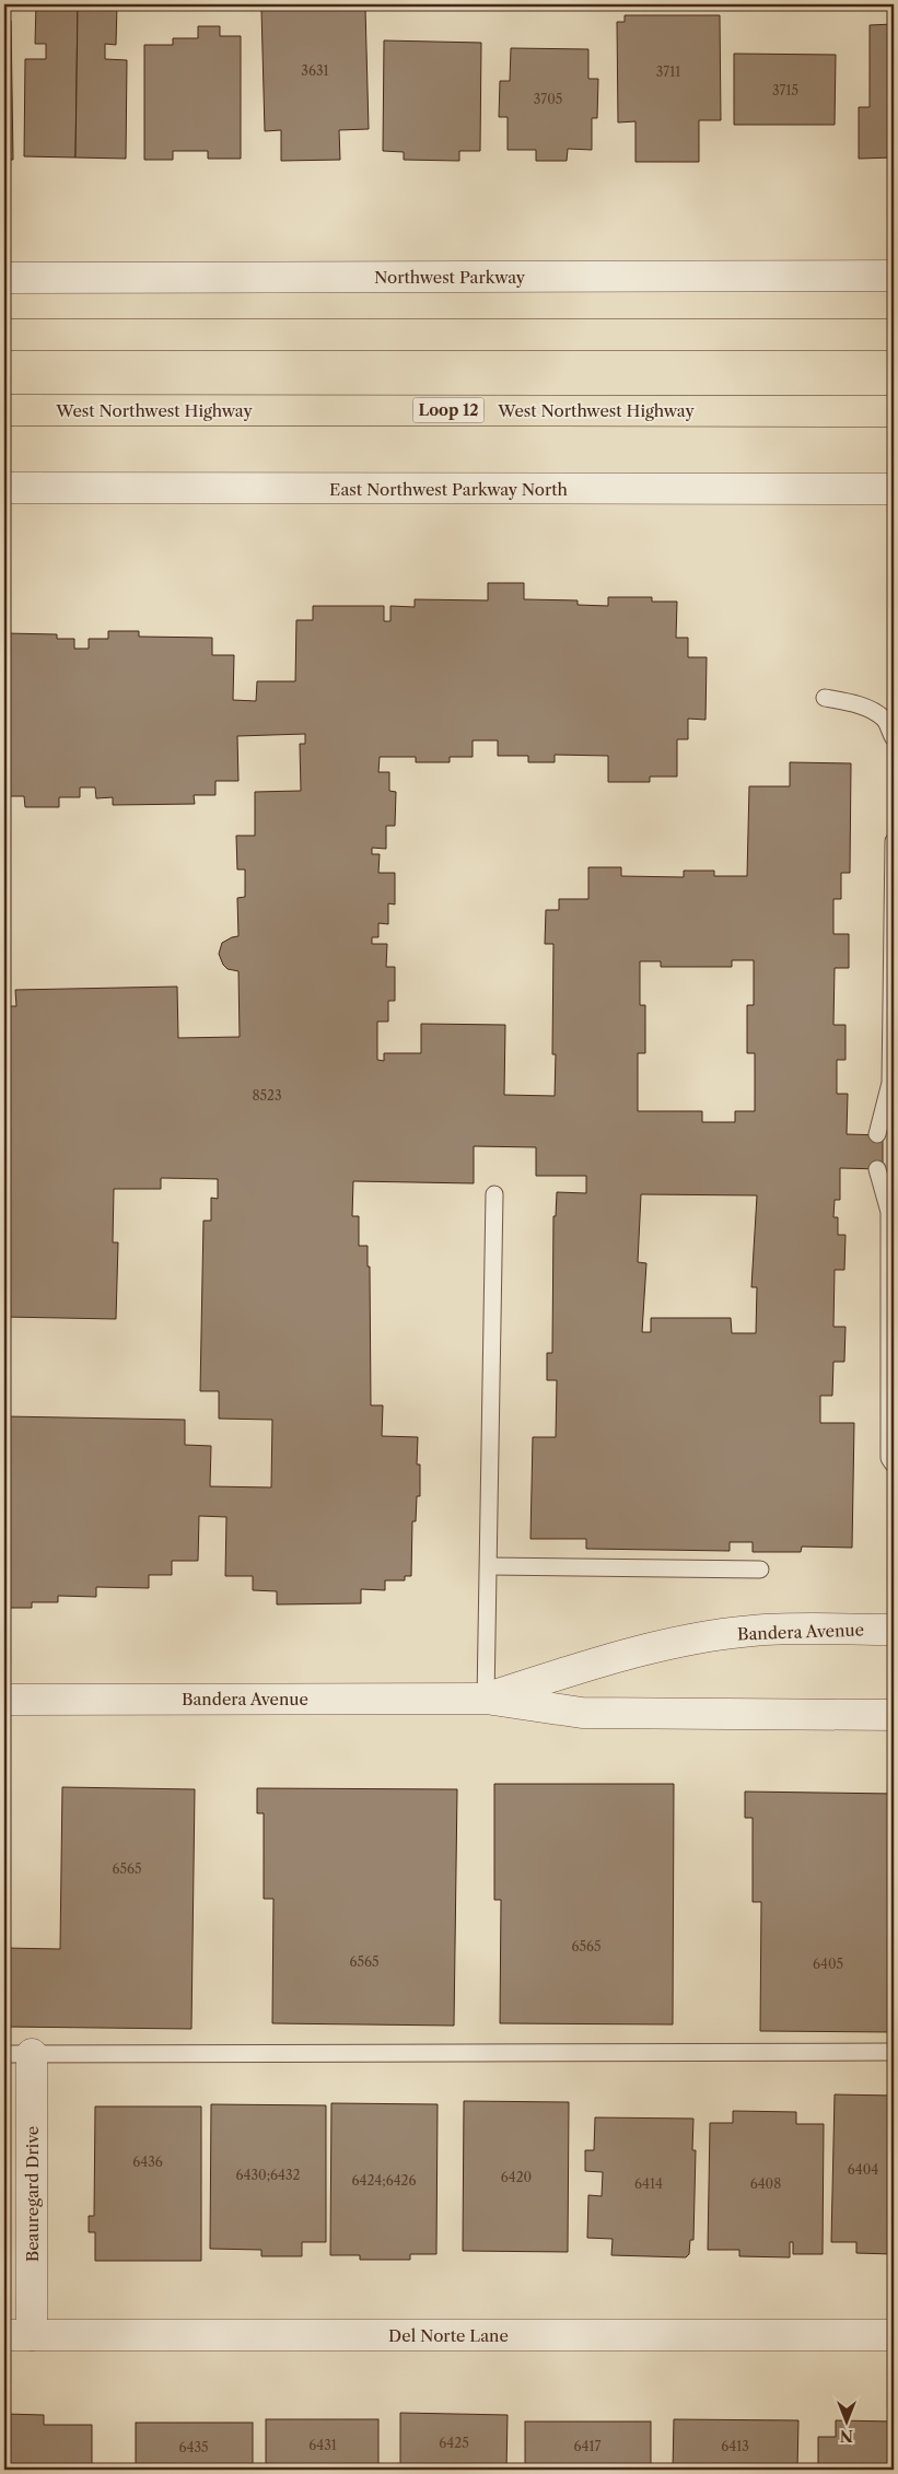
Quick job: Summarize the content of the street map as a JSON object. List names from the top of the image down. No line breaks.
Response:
{"streets":{"main road":["West Northwest Highway","Loop 12"],"street":["Northwest Parkway","East Northwest Parkway North","Bandera Avenue","Beauregard Drive","Del Norte Lane"]},"crossings":[["Beauregard Drive","Del Norte Lane"]],"house_numbers":["3631","3711","3715","3705","8523","6565","6565","6565","6405","6436","6404","6430;6432","6420","6424;6426","6414","6408","6425","6431","6417","6413","6435"],"north":"bottom"}
